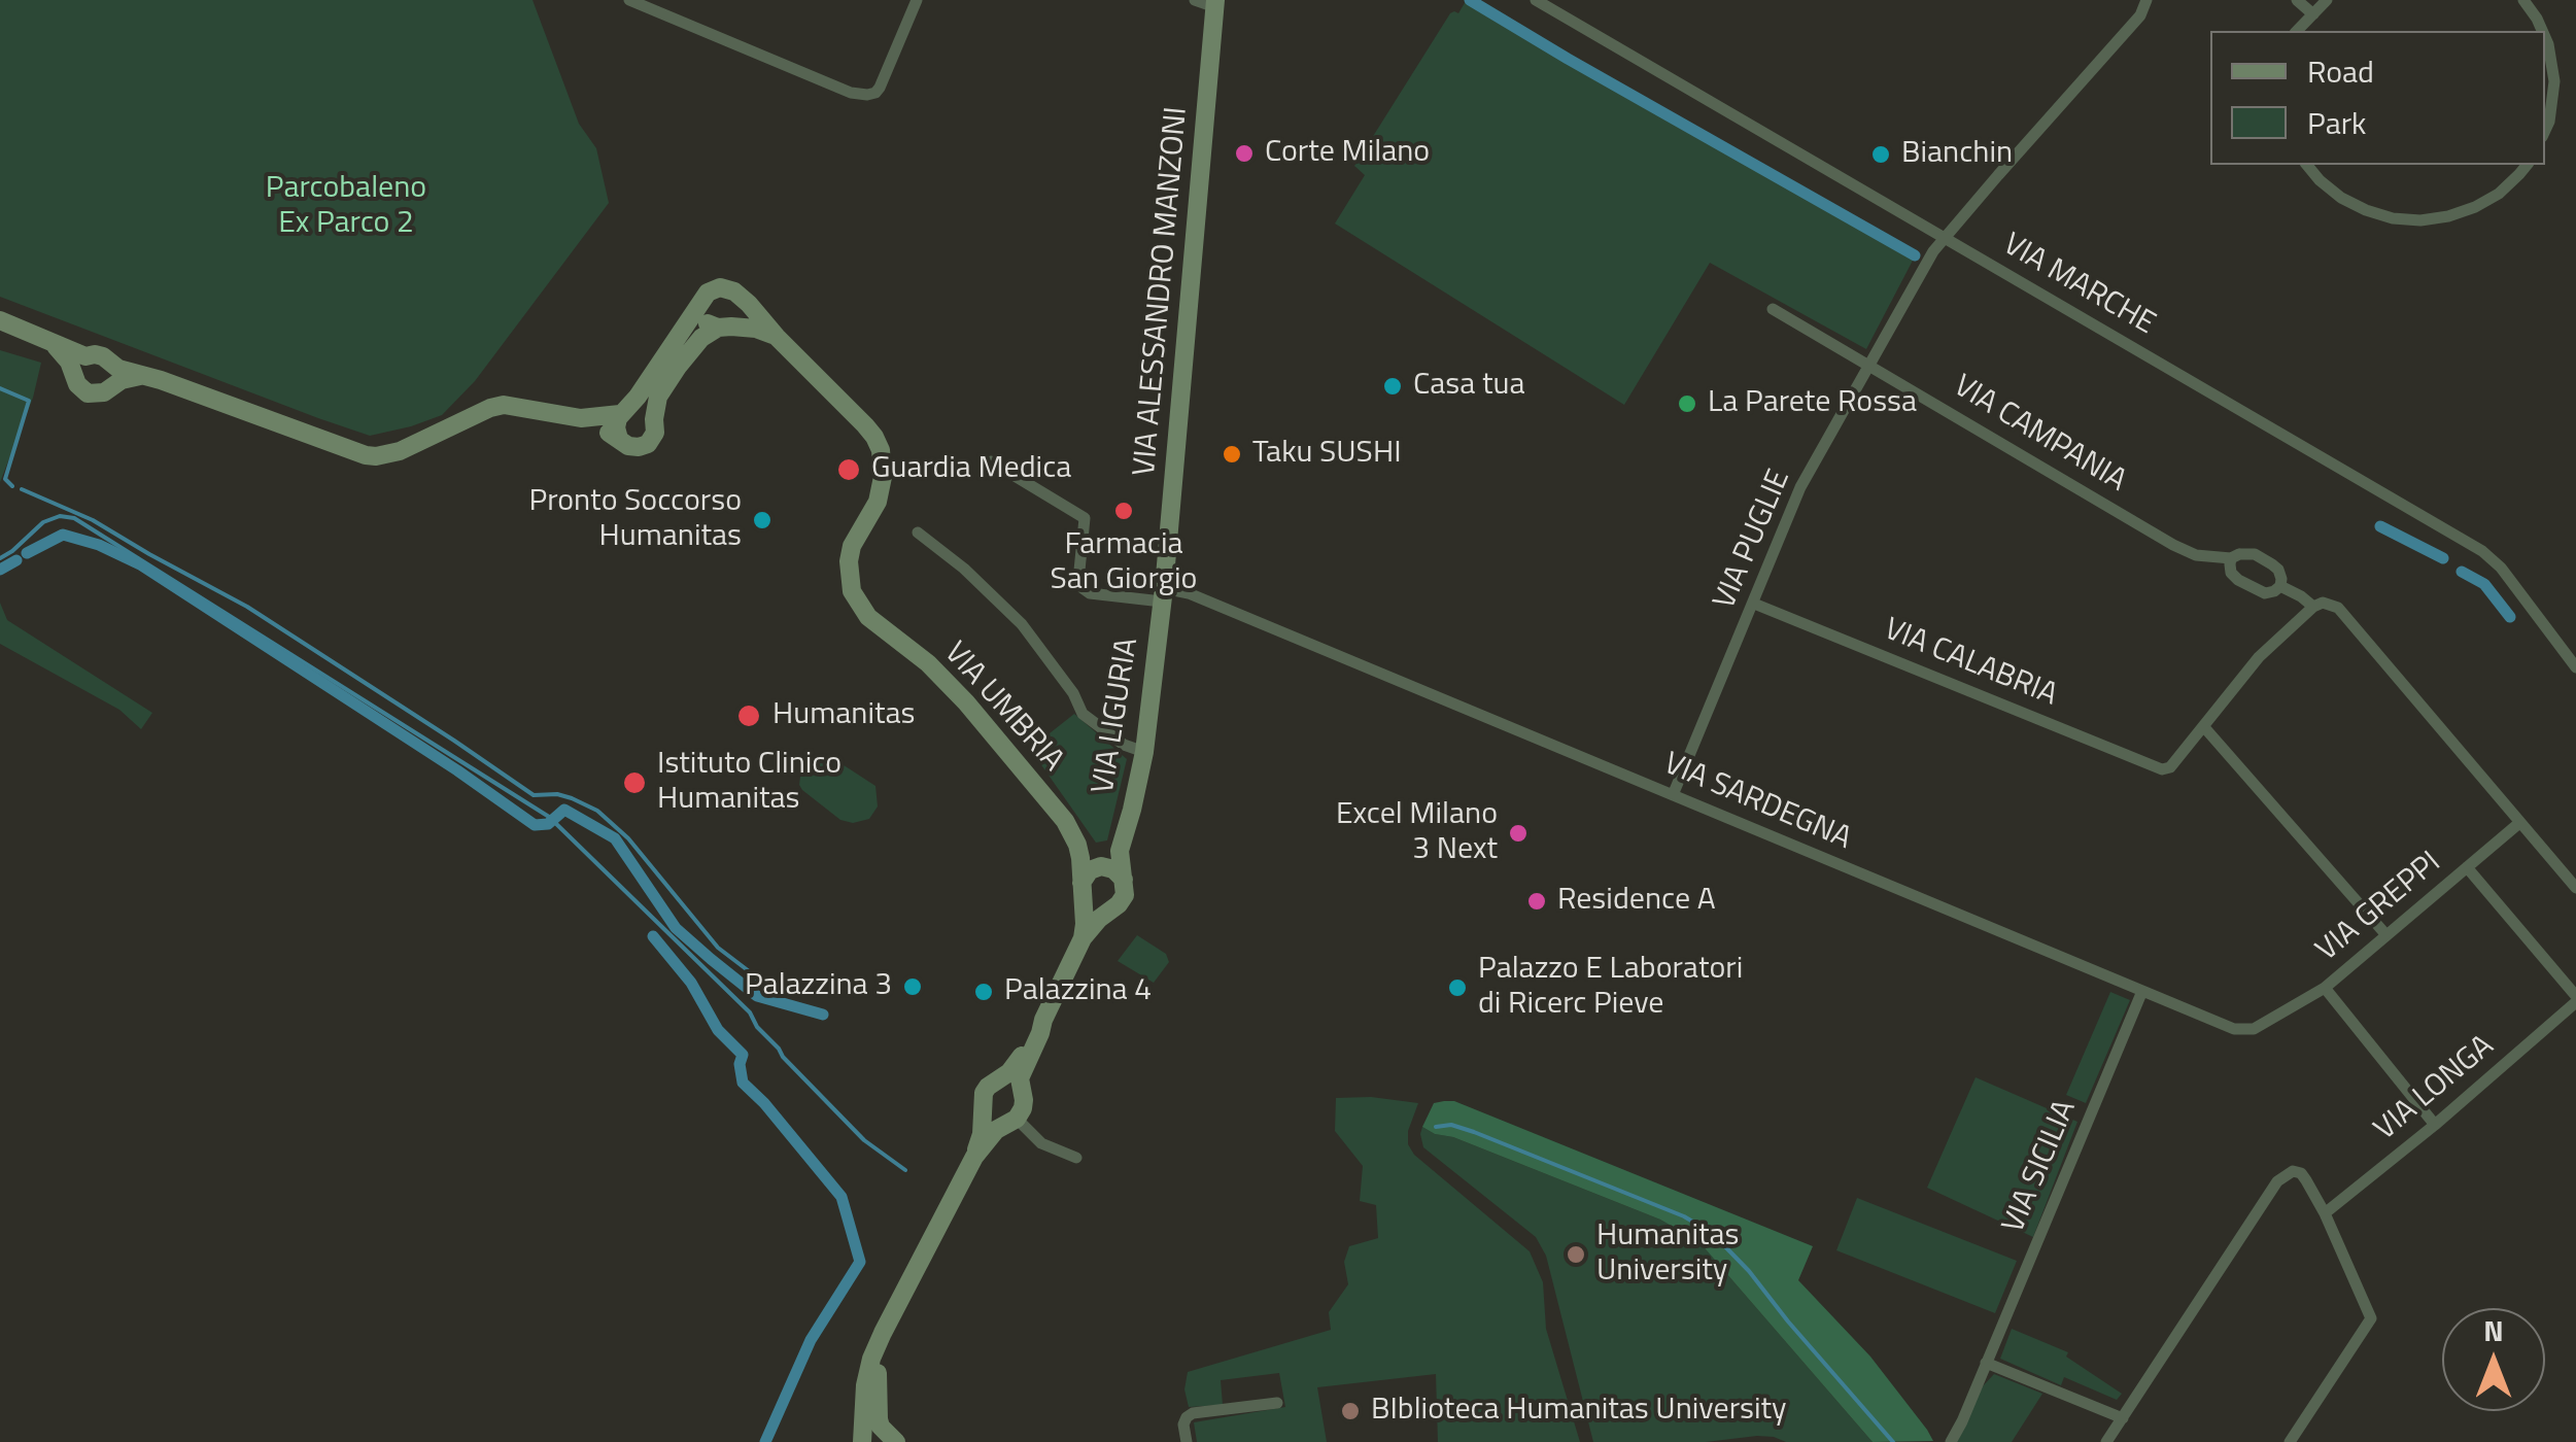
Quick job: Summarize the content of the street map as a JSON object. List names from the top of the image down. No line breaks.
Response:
{"streets":{"street":["VIA MARCHE","VIA ALESSANDRO MANZONI","VIA CAMPANIA","VIA PUGLIE","VIA CALABRIA","VIA UMBRIA","VIA LIGURIA","VIA SARDEGNA","VIA GREPPI","VIA LONGA","VIA SICILIA"]},"crossings":[["VIA MARCHE","VIA PUGLIE"],["VIA ALESSANDRO MANZONI","VIA LIGURIA"],["VIA ALESSANDRO MANZONI","VIA SARDEGNA"],["VIA CAMPANIA","VIA PUGLIE"],["VIA CAMPANIA","VIA GREPPI"],["VIA PUGLIE","VIA CALABRIA"],["VIA PUGLIE","VIA SARDEGNA"],["VIA UMBRIA","VIA LIGURIA"],["VIA LIGURIA","VIA SARDEGNA"],["VIA SARDEGNA","VIA GREPPI"],["VIA SARDEGNA","VIA SICILIA"]],"parks":["Parcobaleno Ex Parco 2"],"places":["Corte Milano","Bianchin","Casa tua","La Parete Rossa","Taku SUSHI","Guardia Medica","Farmacia San Giorgio","Pronto Soccorso Humanitas","Humanitas","Istituto Clinico Humanitas","Excel Milano 3 Next","Residence A","Palazzina 3","Palazzo E Laboratori di Ricerc Pieve","Palazzina 4","Humanitas University","BIblioteca Humanitas University"],"legend":["Road","Park"],"north":"top"}
